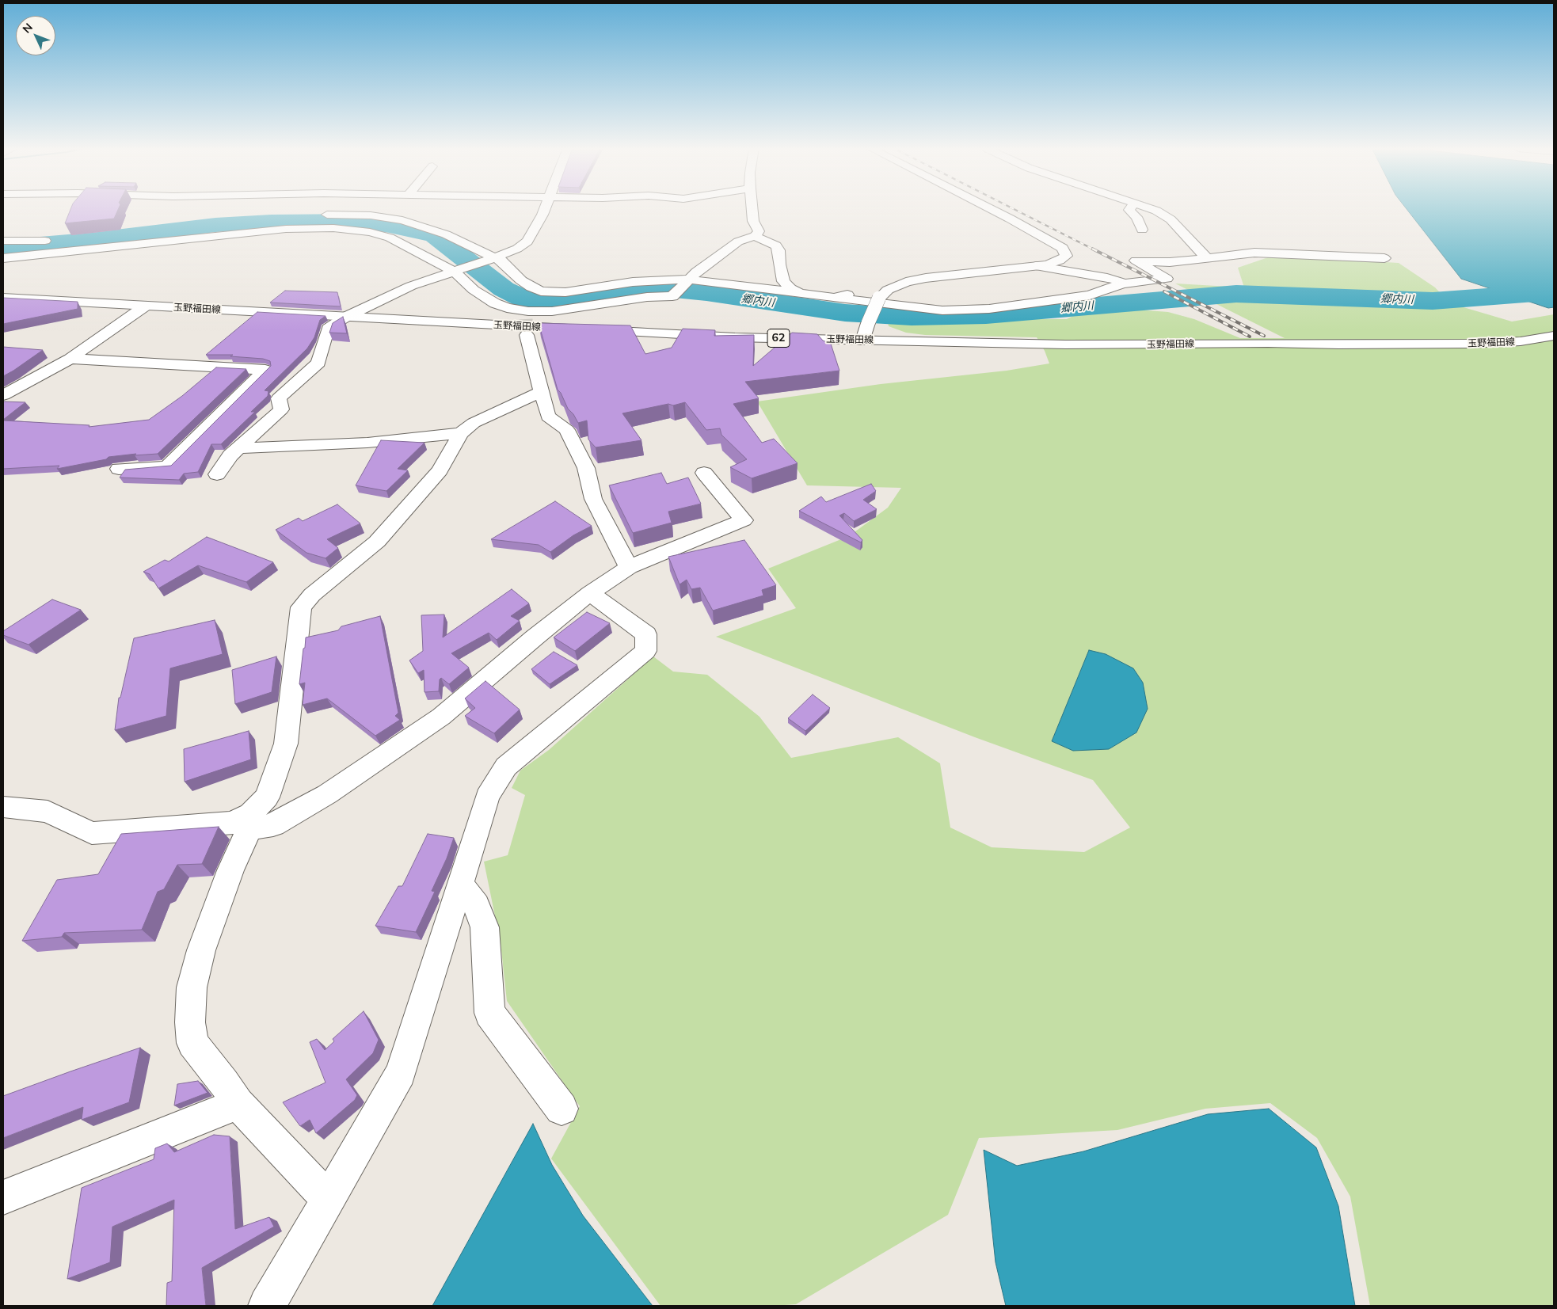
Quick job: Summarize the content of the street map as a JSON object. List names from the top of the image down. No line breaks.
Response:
{"streets":{"street":["玉野福田線","62"]},"water":["郷内川"],"north":"top left"}
